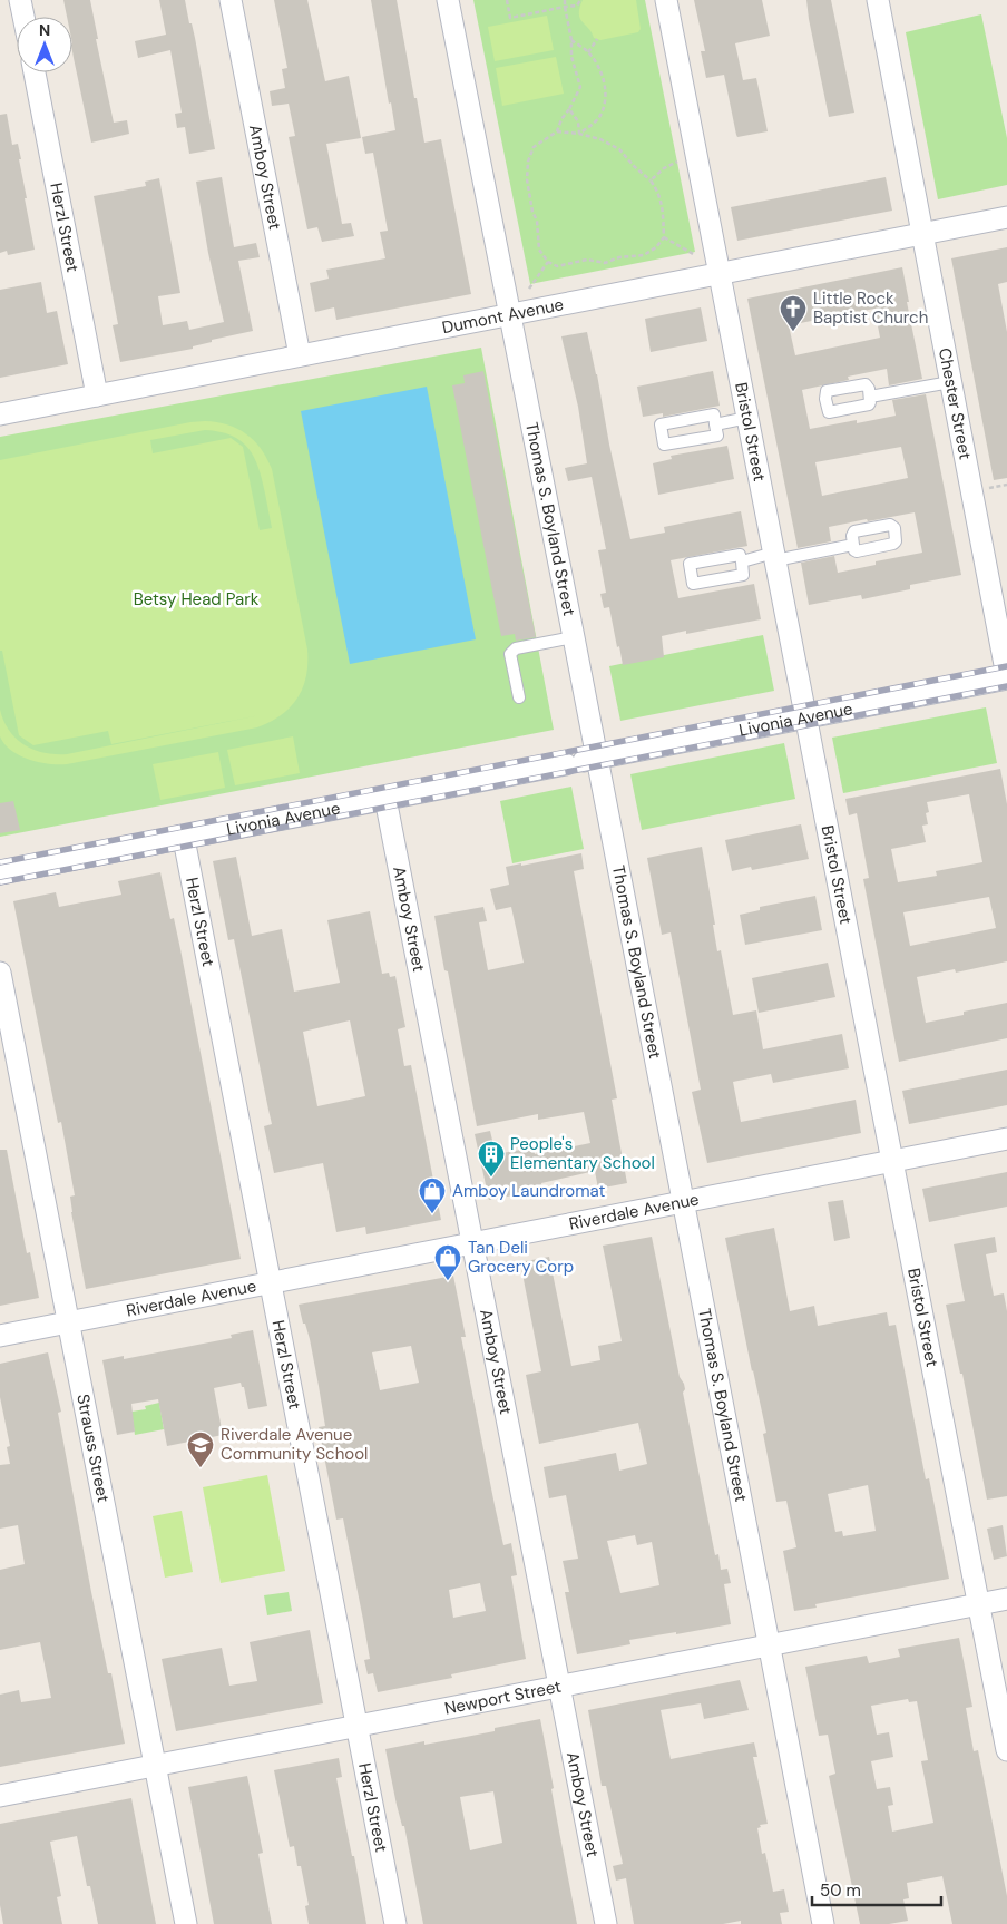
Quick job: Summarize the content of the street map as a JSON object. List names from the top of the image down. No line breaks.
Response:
{"streets":{"street":["Amboy Street","Herzl Street","Dumont Avenue","Chester Street","Bristol Street","Thomas S. Boyland Street","Livonia Avenue","Riverdale Avenue","Strauss Street","Newport Street"]},"crossings":[["Amboy Street","Dumont Avenue"],["Amboy Street","Livonia Avenue"],["Amboy Street","Riverdale Avenue"],["Amboy Street","Newport Street"],["Herzl Street","Dumont Avenue"],["Herzl Street","Livonia Avenue"],["Herzl Street","Riverdale Avenue"],["Herzl Street","Newport Street"],["Dumont Avenue","Chester Street"],["Dumont Avenue","Bristol Street"],["Dumont Avenue","Thomas S. Boyland Street"],["Chester Street","Livonia Avenue"],["Bristol Street","Livonia Avenue"],["Bristol Street","Riverdale Avenue"],["Bristol Street","Newport Street"],["Thomas S. Boyland Street","Livonia Avenue"],["Thomas S. Boyland Street","Riverdale Avenue"],["Thomas S. Boyland Street","Newport Street"],["Riverdale Avenue","Strauss Street"],["Strauss Street","Newport Street"]],"parks":["Betsy Head Park"],"places":{"church":["Little Rock Baptist Church"],"building":["People's Elementary School"],"shop":["Amboy Laundromat","Tan Deli Grocery Corp"],"school or university":["Riverdale Avenue Community School"]},"scale_bar":"50 m","north":"top"}
